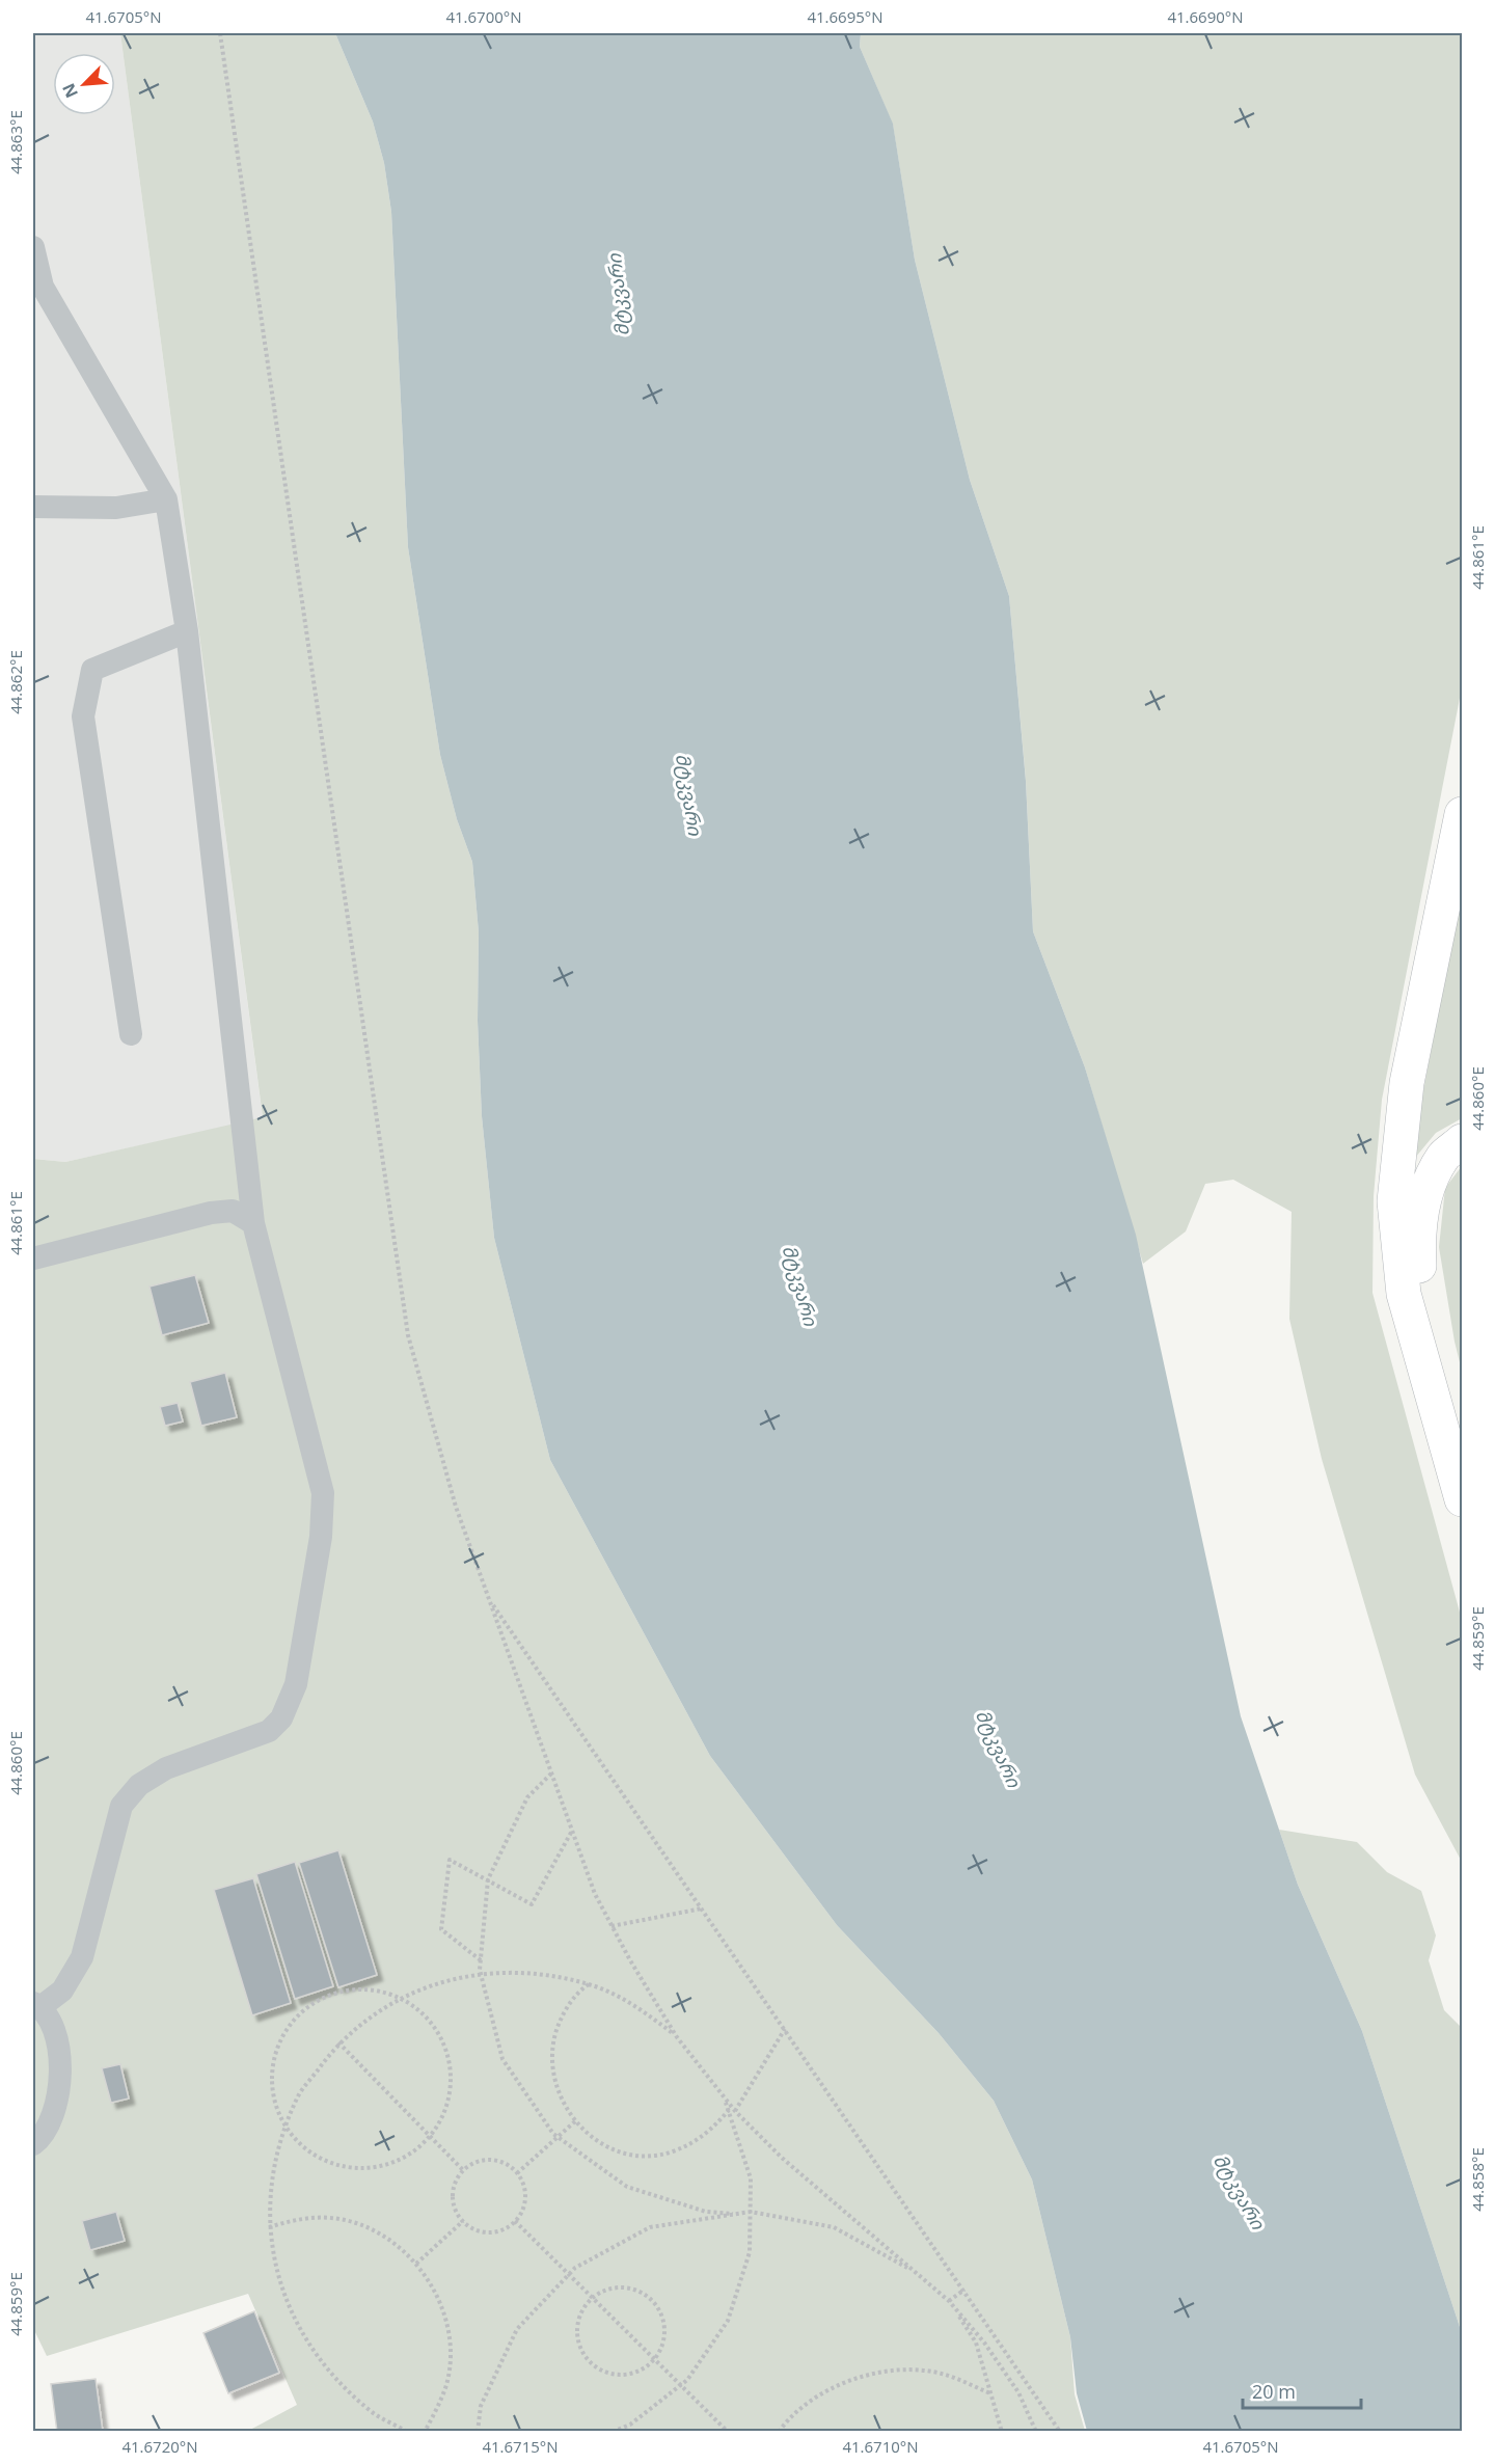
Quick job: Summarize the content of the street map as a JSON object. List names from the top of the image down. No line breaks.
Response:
{"water":["მტკვარი"],"scale_bar":"20 m","north":"bottom left","coordinates":["41.6705°N","41.6700°N","41.6695°N","41.6690°N","44.863°E","44.861°E","44.862°E","44.860°E","44.859°E","44.858°E","41.6720°N","41.6715°N","41.6710°N"]}
